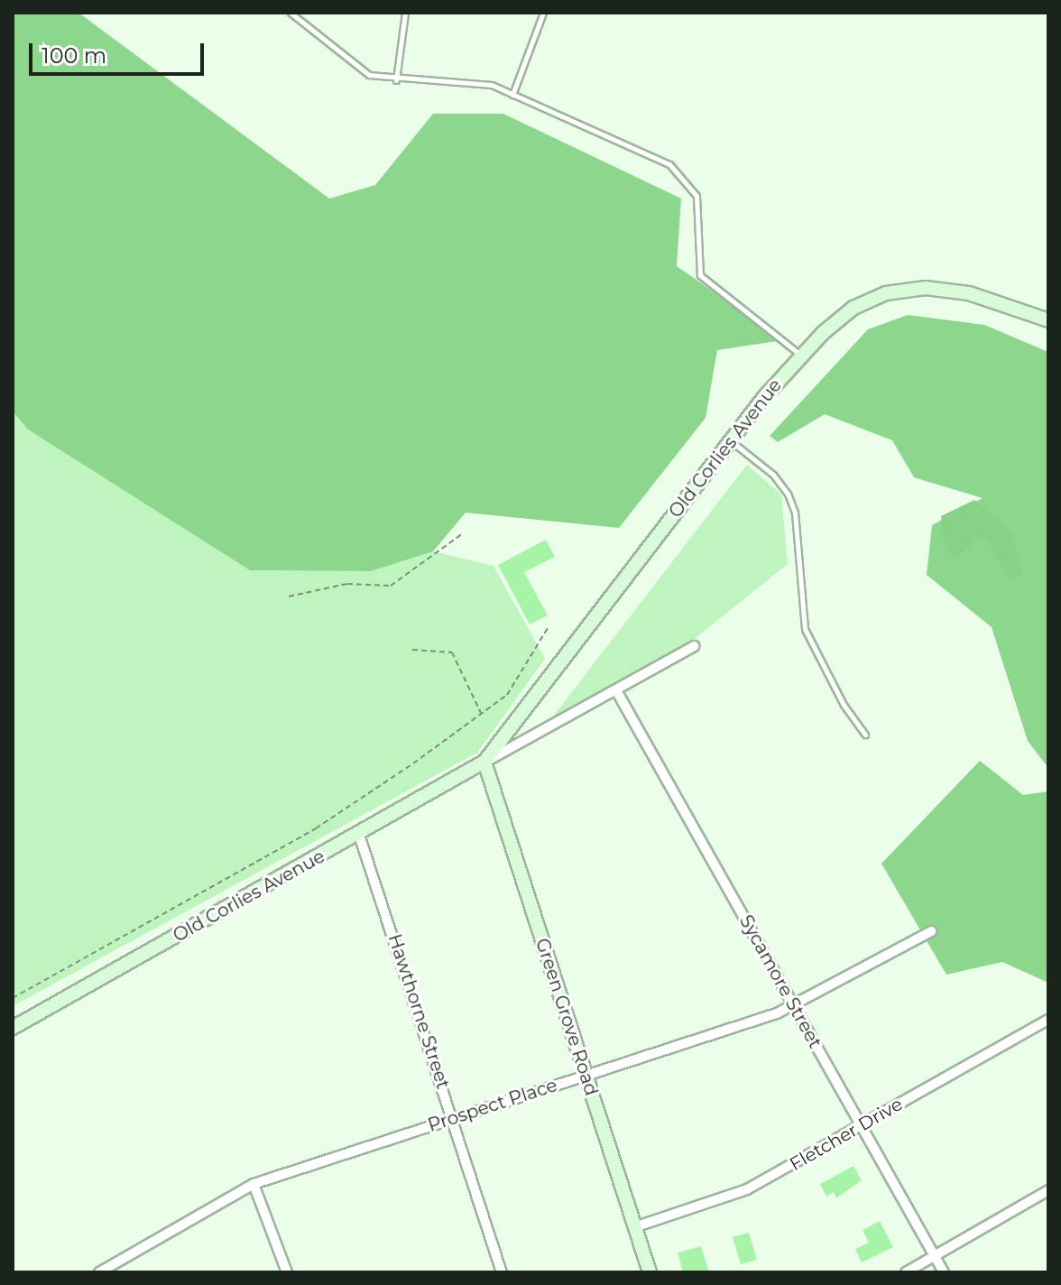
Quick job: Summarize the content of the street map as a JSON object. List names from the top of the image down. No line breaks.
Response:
{"streets":{"street":["Old Corlies Avenue","Sycamore Street","Hawthorne Street","Green Grove Road","Prospect Place","Fletcher Drive"]},"crossings":[["Old Corlies Avenue","Sycamore Street"],["Old Corlies Avenue","Hawthorne Street"],["Old Corlies Avenue","Green Grove Road"],["Sycamore Street","Prospect Place"],["Sycamore Street","Fletcher Drive"],["Hawthorne Street","Prospect Place"],["Green Grove Road","Prospect Place"],["Green Grove Road","Fletcher Drive"]],"scale_bar":"100 m"}
